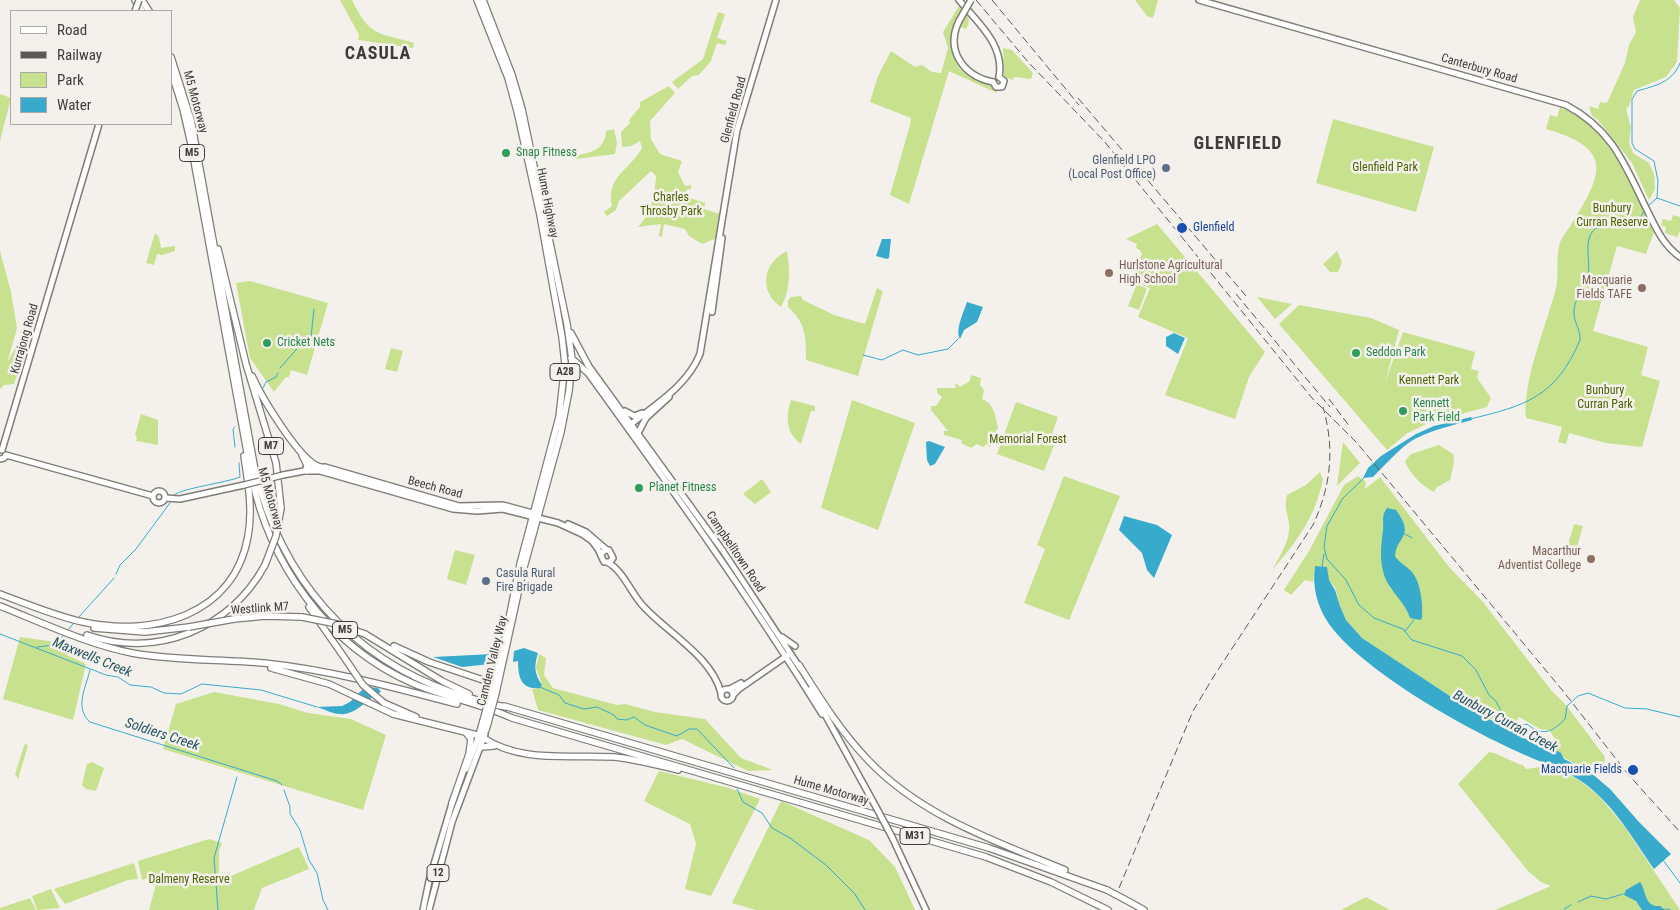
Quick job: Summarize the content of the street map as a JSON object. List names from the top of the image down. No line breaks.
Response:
{"streets":{"highway":["M5 Motorway","M5","Hume Highway","A28","M7","Westlink M7","Camden Valley Way","Hume Motorway","M31"],"main road":["Canterbury Road","Glenfield Road","Kurrajong Road","Beech Road","Campbelltown Road","12"]},"crossings":[["M5 Motorway","M5"],["M5 Motorway","M7"],["M5 Motorway","Hume Motorway"],["Glenfield Road","Campbelltown Road"],["M5","Westlink M7"],["Hume Highway","A28"],["Hume Highway","Camden Valley Way"],["A28","Campbelltown Road"],["A28","Camden Valley Way"],["M7","Hume Motorway"],["Beech Road","Camden Valley Way"],["Camden Valley Way","12"]],"districts":["CASULA","GLENFIELD"],"water":["Maxwells Creek","Bunbury Curran Creek","Soldiers Creek"],"parks":["Glenfield Park","Charles Throsby Park","Bunbury Curran Reserve","Kennett Park","Bunbury Curran Park","Memorial Forest","Dalmeny Reserve"],"places":["Snap Fitness","Glenfield LPO (Local Post Office)","Glenfield","Hurlstone Agricultural High School","Macquarie Fields TAFE","Cricket Nets","Seddon Park","Kennett Park Field","Planet Fitness","Macarthur Adventist College","Casula Rural Fire Brigade","Macquarie Fields"],"legend":["Road","Railway","Park","Water"]}
